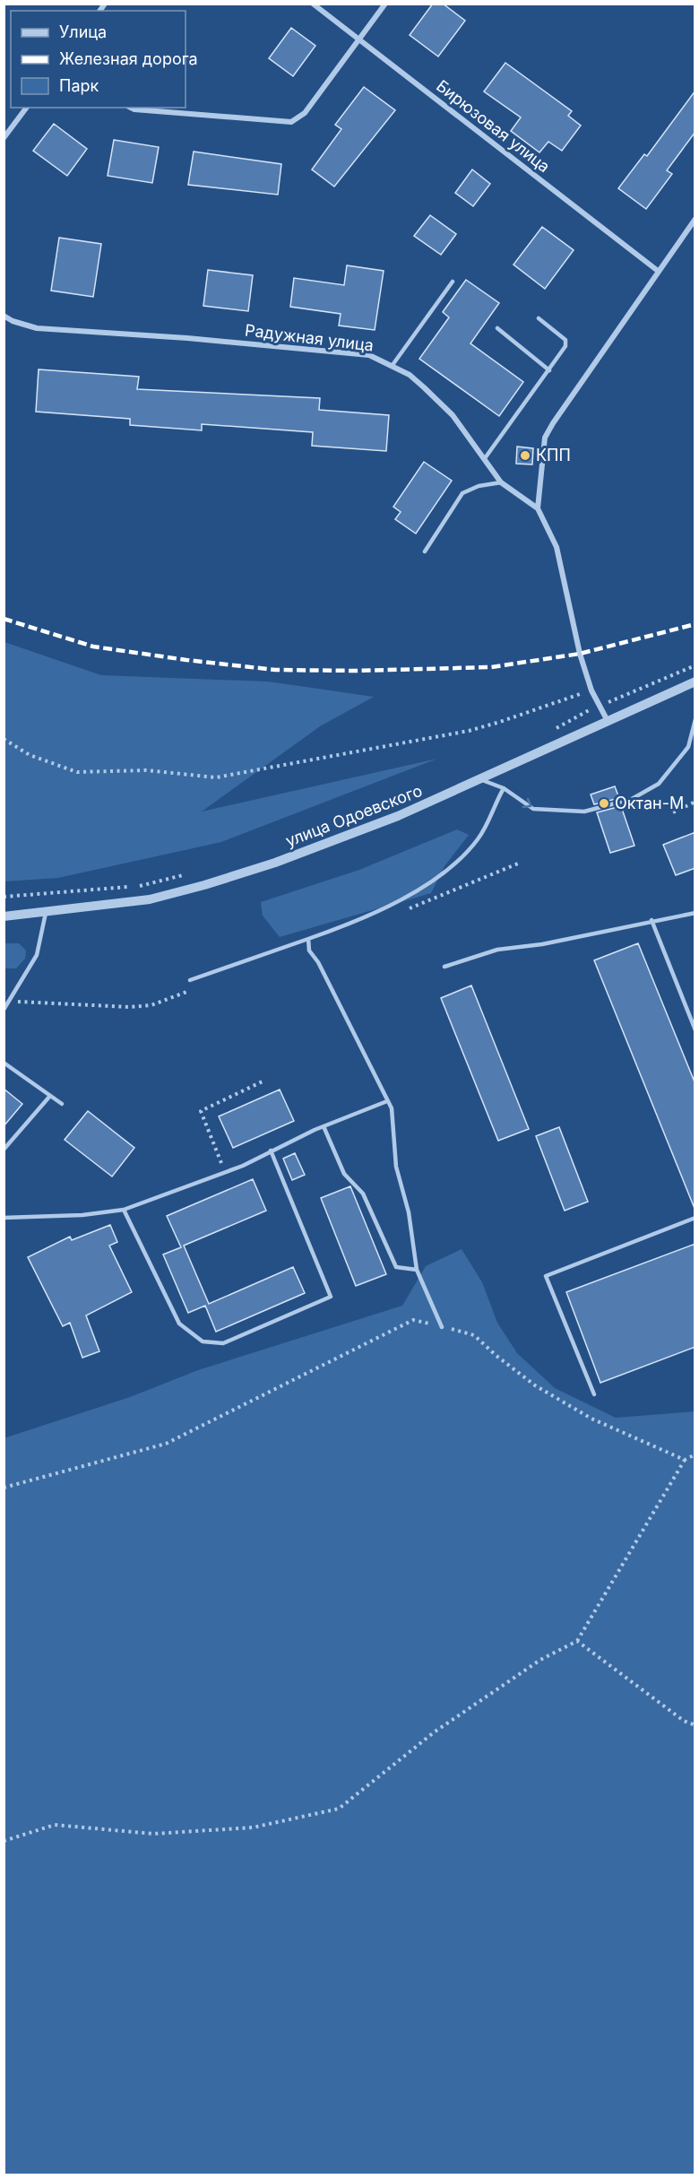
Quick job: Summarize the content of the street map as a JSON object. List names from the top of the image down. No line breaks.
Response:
{"streets":{"street":["Бирюзовая улица","Радужная улица","улица Одоевского"]},"places":["КПП","Октан-М"],"legend":["Улица","Железная дорога","Парк"]}
